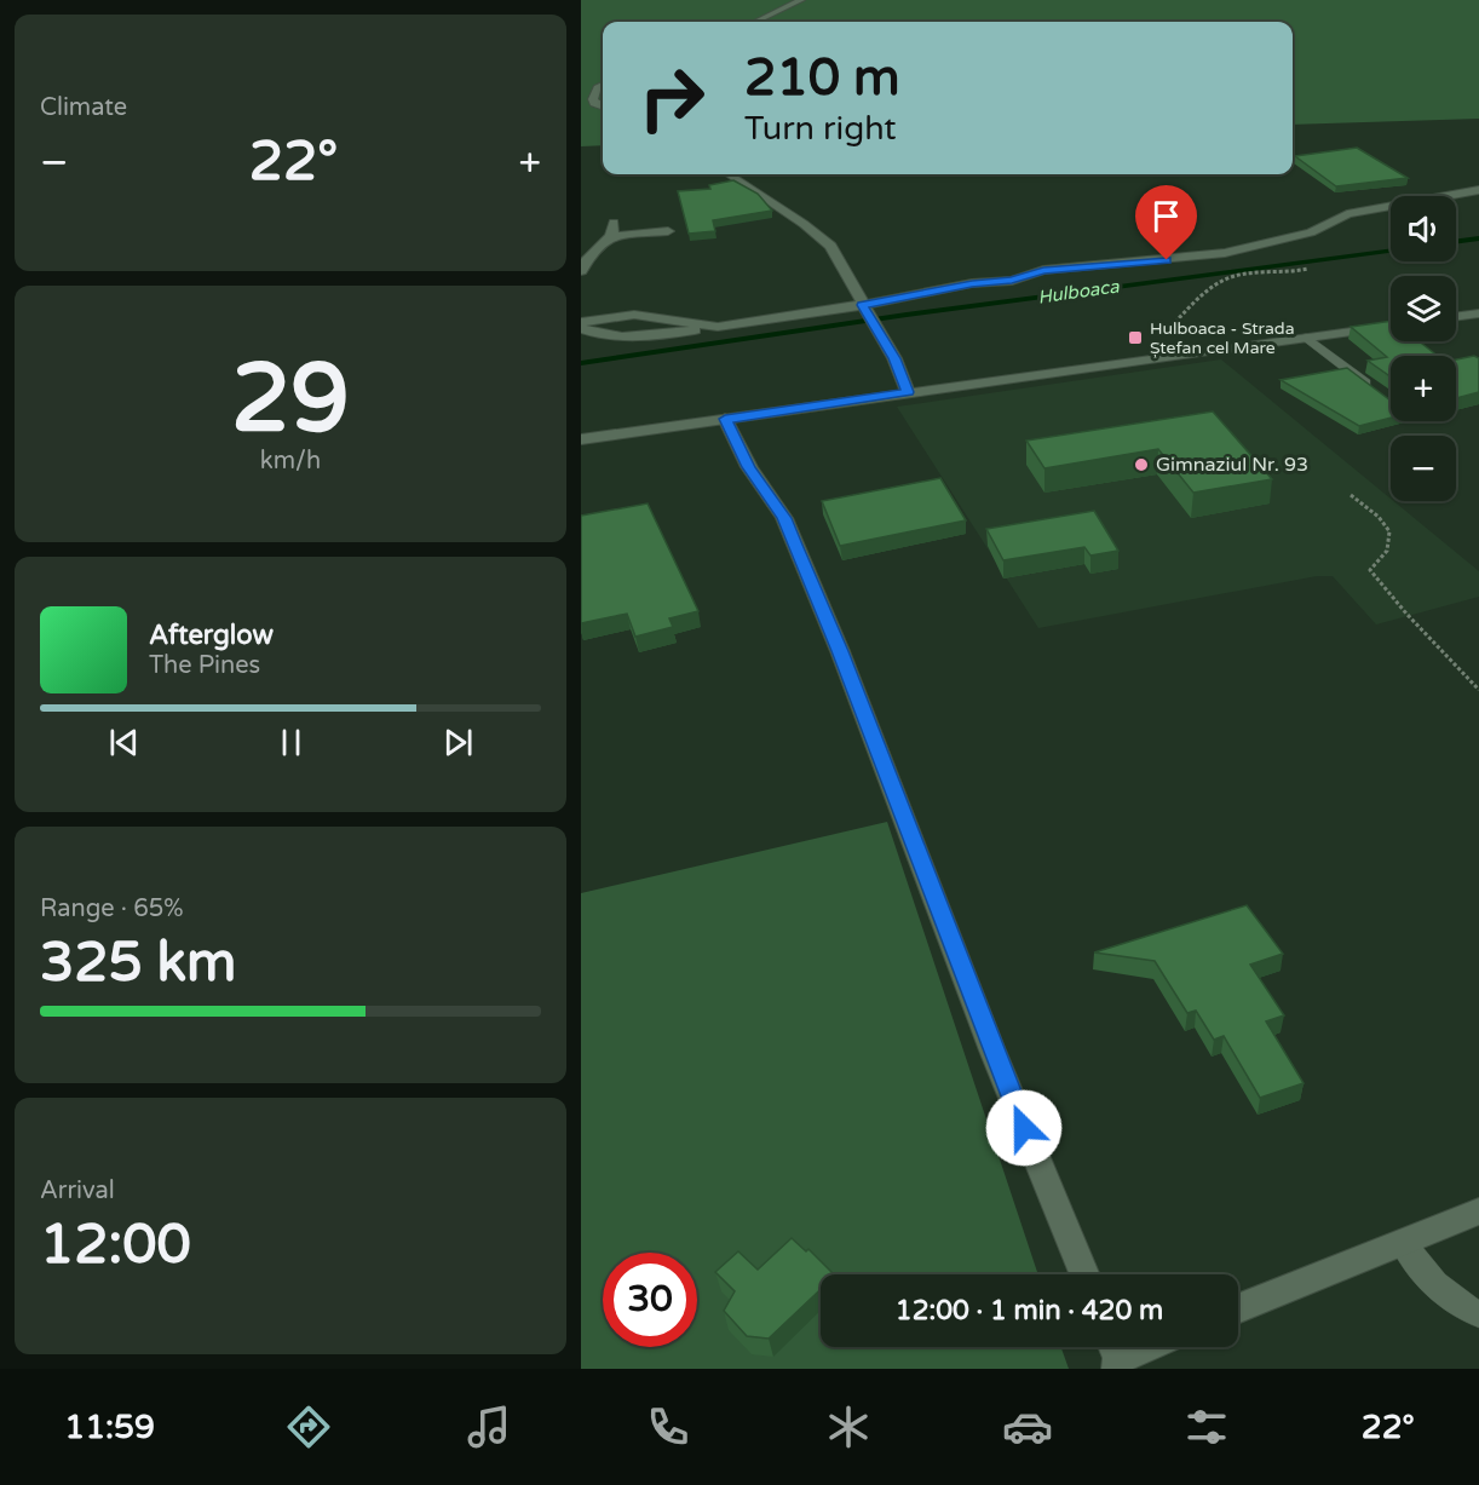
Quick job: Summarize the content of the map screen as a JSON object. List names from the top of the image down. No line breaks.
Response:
{"water":["Hulboaca"],"places":{"transit":["Hulboaca - Strada Ștefan cel Mare"],"other":["Gimnaziul Nr. 93"]},"page":{"tile":["Climate",["29","km/h"],["Range · 65%","325 km"],["Arrival","12:00"]],"turn":["210 m","Turn right"],"heat":["−","22°","+"],"map_buttons":["+","−"],"song":["Afterglow","The Pines"],"limit":"30","trip":"12:00 · 1 min · 420 m","tabs":["11:59","22°"]}}
